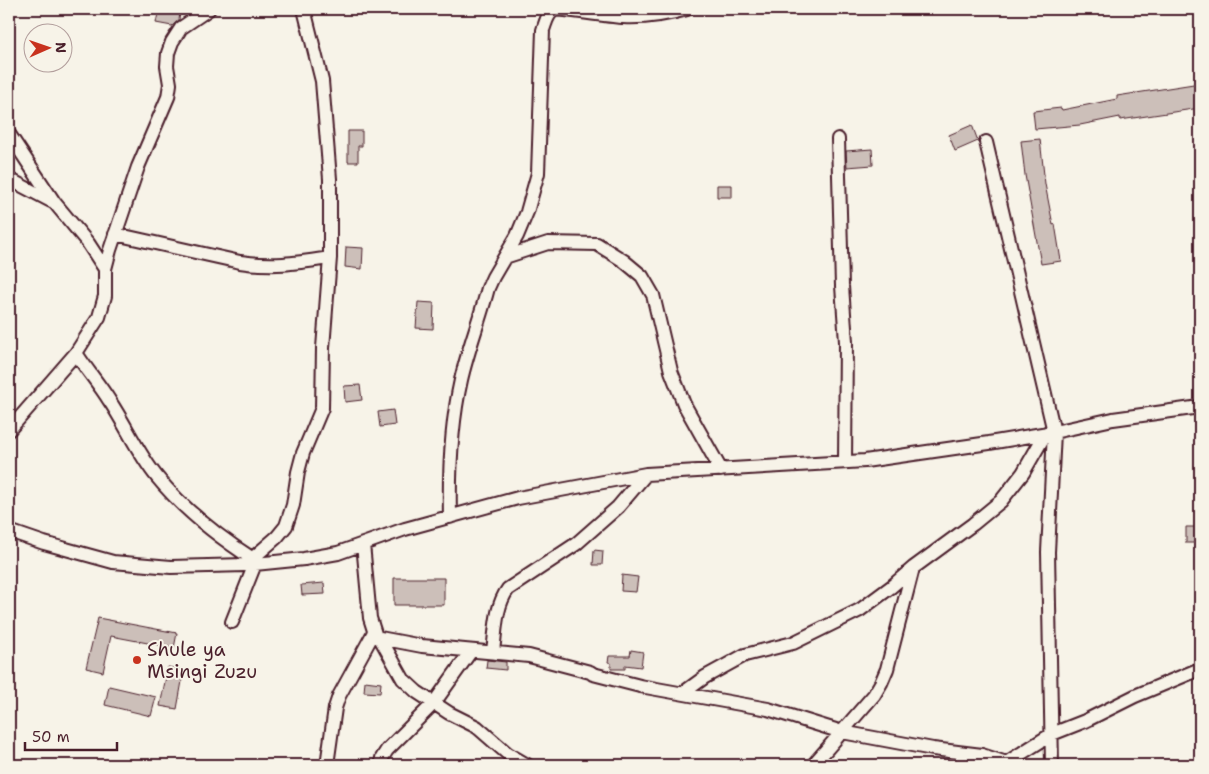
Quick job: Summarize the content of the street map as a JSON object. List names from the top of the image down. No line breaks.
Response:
{"places":["Shule ya Msingi Zuzu"],"scale_bar":"50 m","north":"right"}
